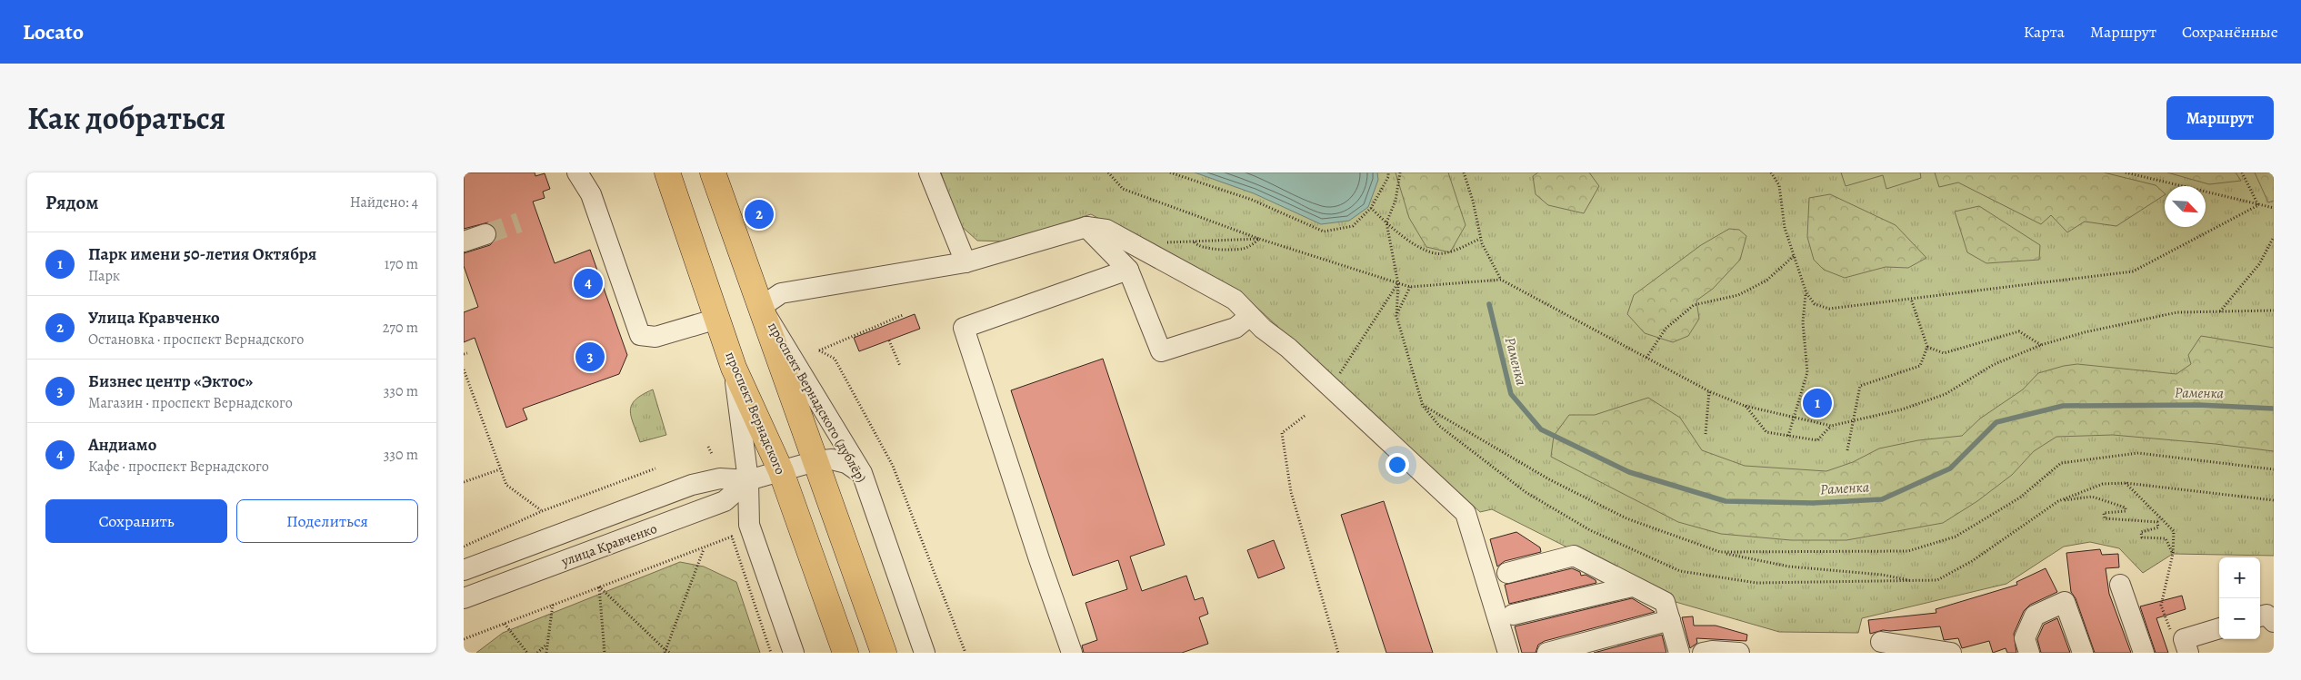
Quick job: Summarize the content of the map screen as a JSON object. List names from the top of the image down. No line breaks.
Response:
{"streets":{"main road":["проспект Вернадского"],"street":["проспект Вернадского (дублёр)","улица Кравченко"]},"crossings":[["проспект Вернадского (дублёр)","улица Кравченко"],["проспект Вернадского","улица Кравченко"]],"water":["Раменка"],"north":"bottom right","page":{"header":"Locato","nav":["Карта","Маршрут","Сохранённые"],"title":"Как добраться","buttons":["Маршрут",["Сохранить","Поделиться"]],"heading":["Рядом","Найдено: 4"],"pins":["2","4","3","1"],"list":[{"mark":"1","name":"Парк имени 50-летия Октября","note":"Парк","value":"170 m"},{"mark":"2","name":"Улица Кравченко","note":"Остановка · проспект Вернадского","value":"270 m"},{"mark":"3","name":"Бизнес центр «Эктос»","note":"Магазин · проспект Вернадского","value":"330 m"},{"mark":"4","name":"Андиамо","note":"Кафе · проспект Вернадского","value":"330 m"}],"map_buttons":["+","−"]}}
